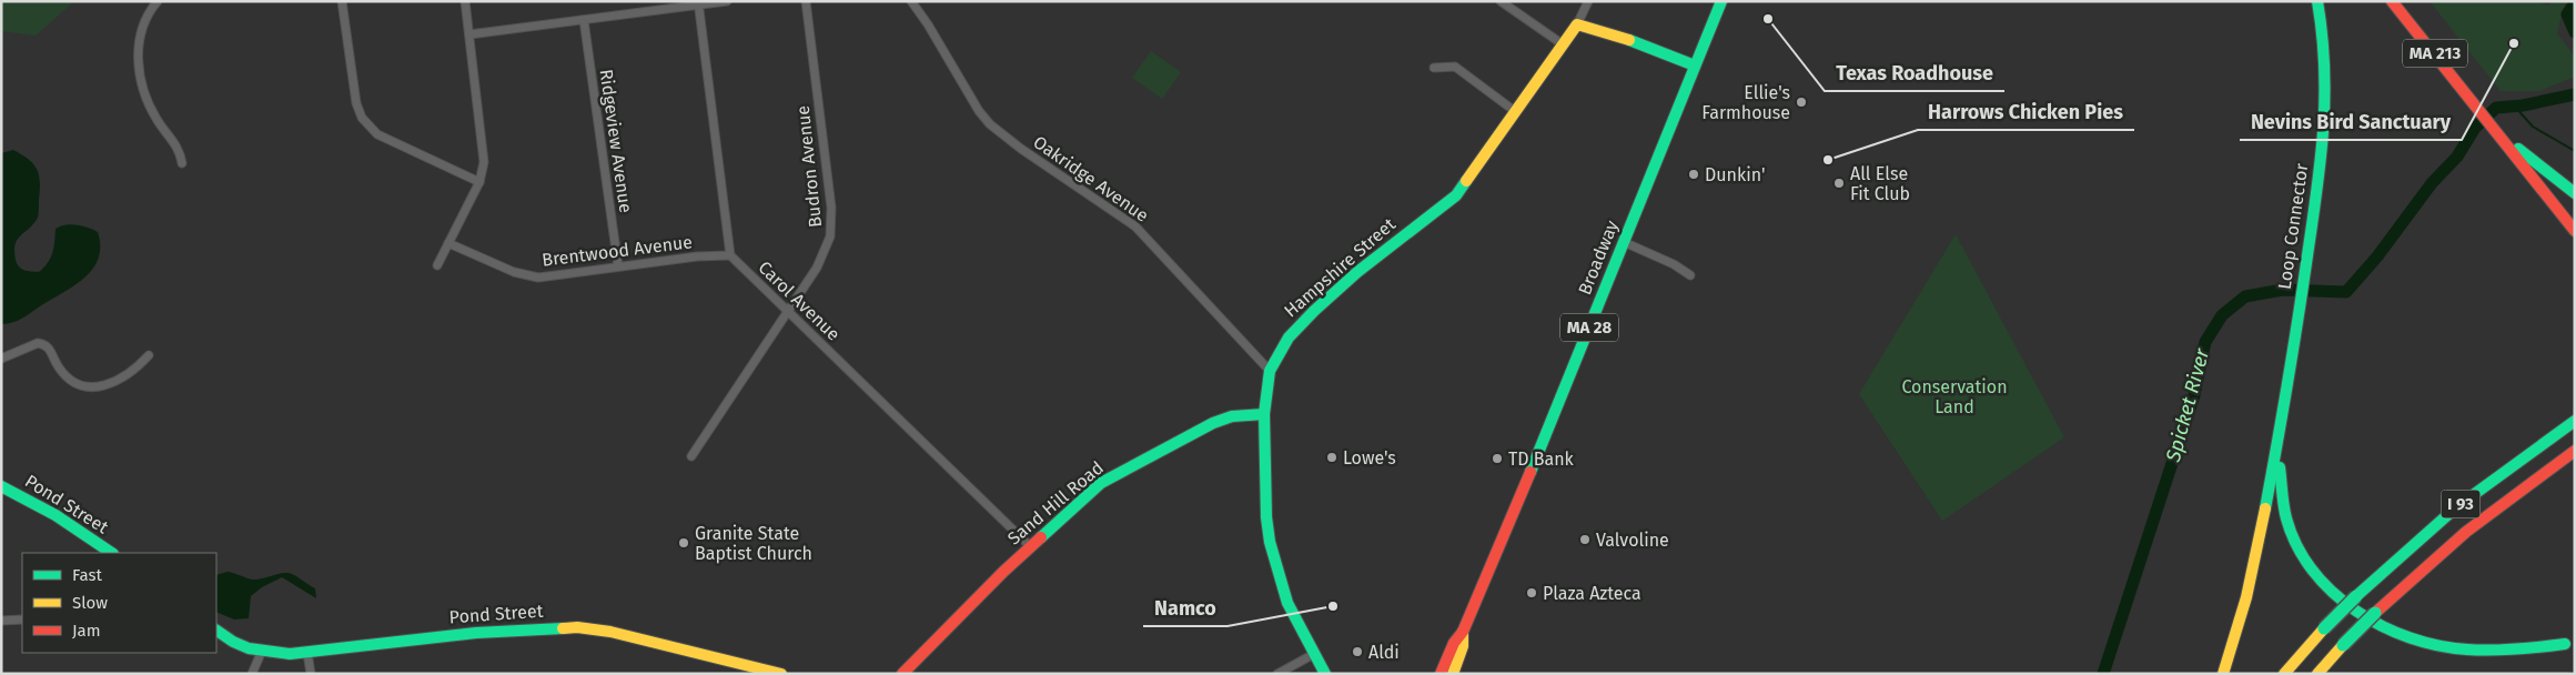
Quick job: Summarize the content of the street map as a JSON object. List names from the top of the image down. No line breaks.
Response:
{"streets":{"main road":["MA 213","Loop Connector","Broadway","Hampshire Street","MA 28","Sand Hill Road","Pond Street","I 93"],"street":["Ridgeview Avenue","Budron Avenue","Oakridge Avenue","Brentwood Avenue","Carol Avenue"]},"crossings":[["Ridgeview Avenue","Brentwood Avenue"],["Budron Avenue","Carol Avenue"],["Oakridge Avenue","Hampshire Street"],["Brentwood Avenue","Carol Avenue"],["Hampshire Street","Sand Hill Road"],["Carol Avenue","Sand Hill Road"]],"water":["Spicket River"],"parks":["Conservation Land"],"places":["Texas Roadhouse","Nevins Bird Sanctuary","Ellie's Farmhouse","Harrows Chicken Pies","Dunkin'","All Else Fit Club","Lowe's","TD Bank","Valvoline","Granite State Baptist Church","Plaza Azteca","Namco","Aldi"],"legend":["Fast","Slow","Jam"]}
